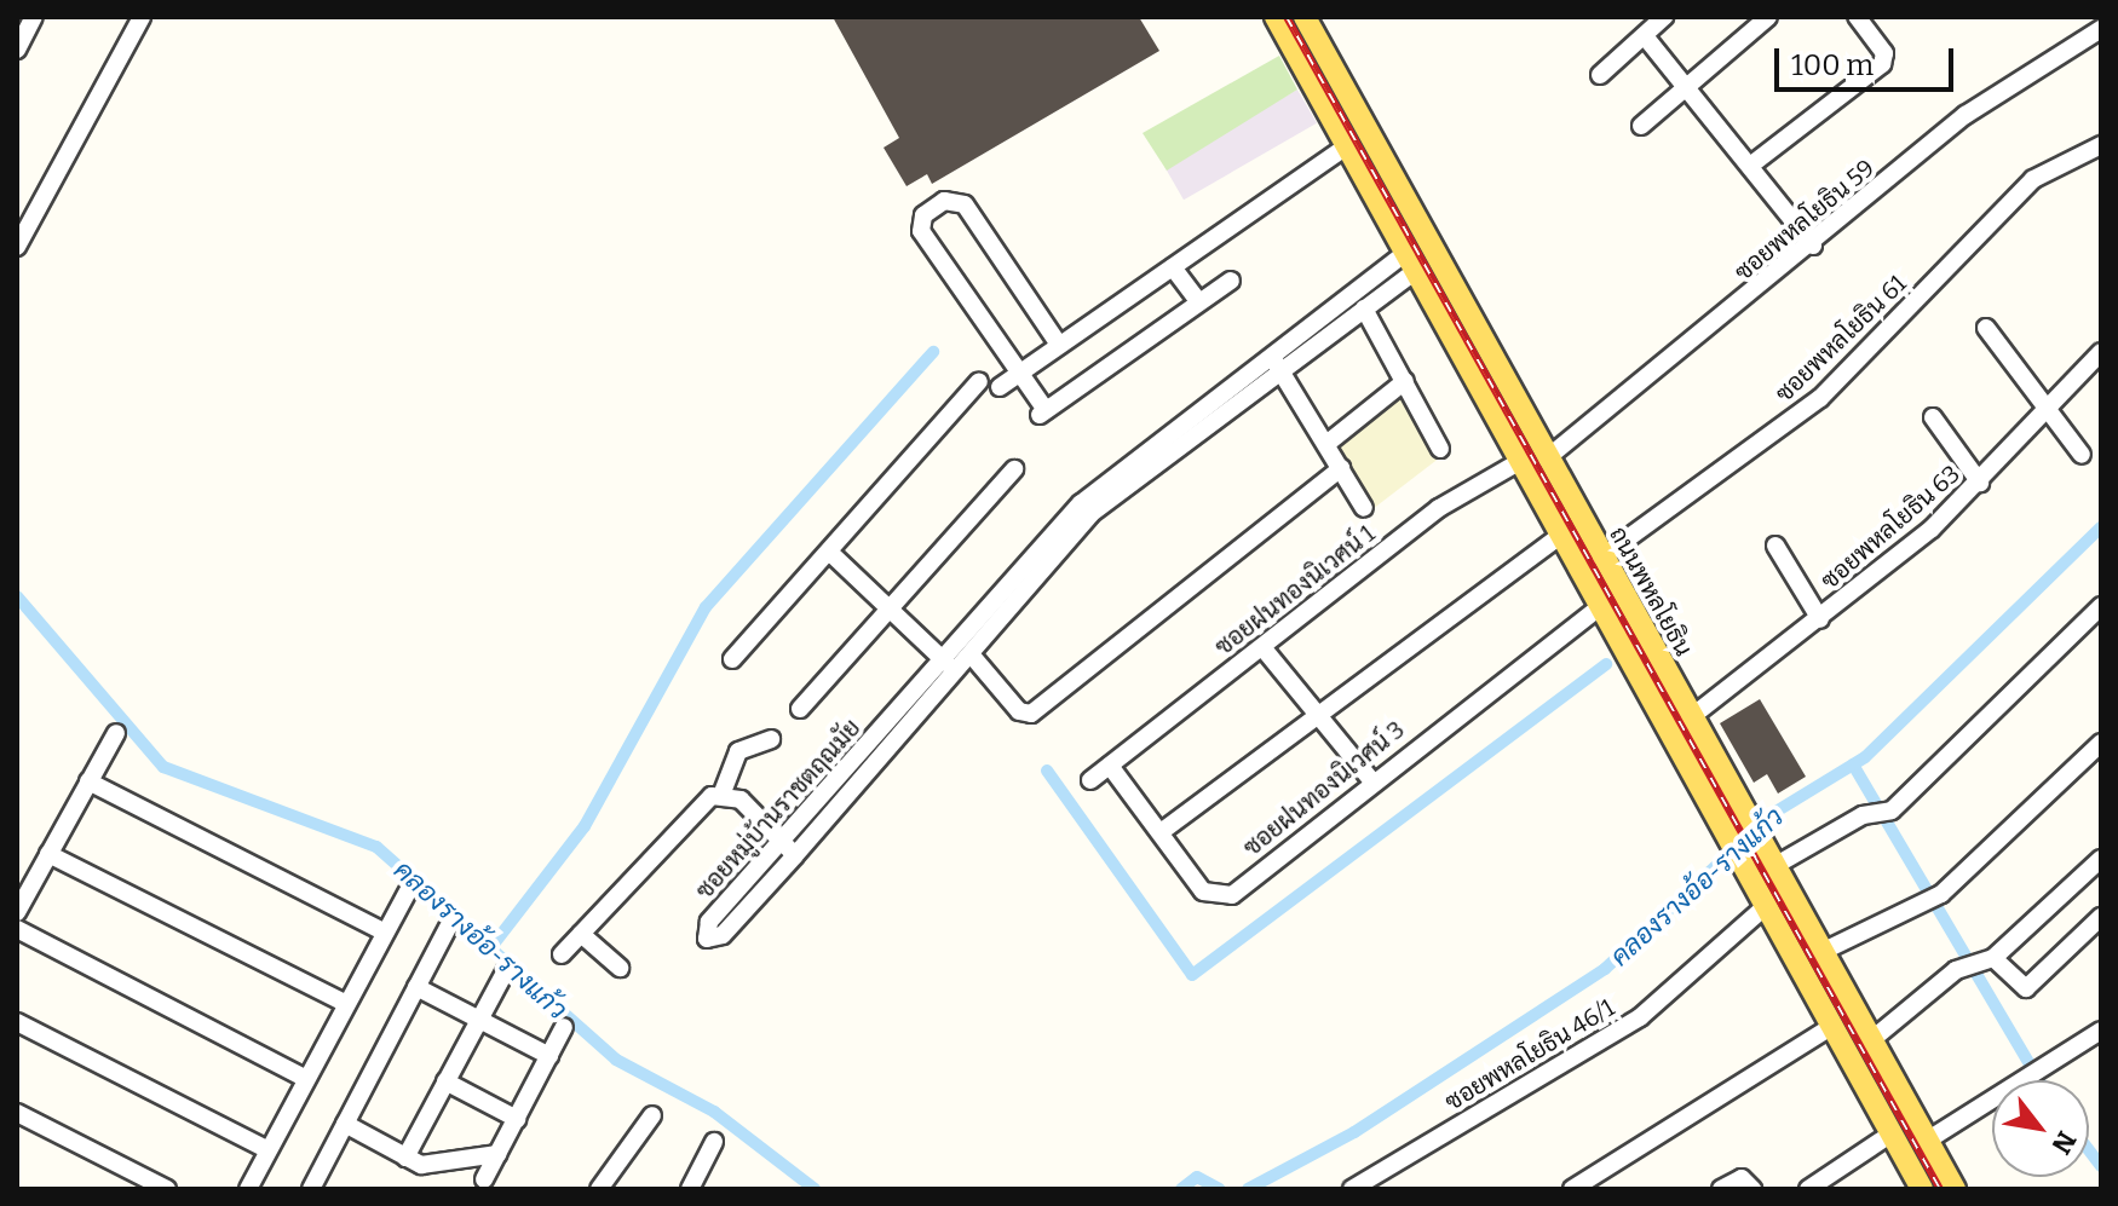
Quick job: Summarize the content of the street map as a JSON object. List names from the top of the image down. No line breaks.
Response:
{"streets":{"main road":["ถนนพหลโยธิน"],"street":["ซอยพหลโยธิน 59","ซอยพหลโยธิน 61","ซอยพหลโยธิน 63","ซอยฝนทองนิเวศน์ 1","ซอยฝนทองนิเวศน์ 3","ซอยหมู่บ้านราชตฤณมัย","ซอยพหลโยธิน 46/1"]},"crossings":[["ซอยพหลโยธิน 59","ถนนพหลโยธิน"],["ซอยพหลโยธิน 61","ถนนพหลโยธิน"],["ซอยพหลโยธิน 63","ถนนพหลโยธิน"],["ซอยฝนทองนิเวศน์ 1","ซอยฝนทองนิเวศน์ 3"]],"water":["คลองรางอ้อ-รางแก้ว"],"scale_bar":"100 m","north":"bottom right"}
